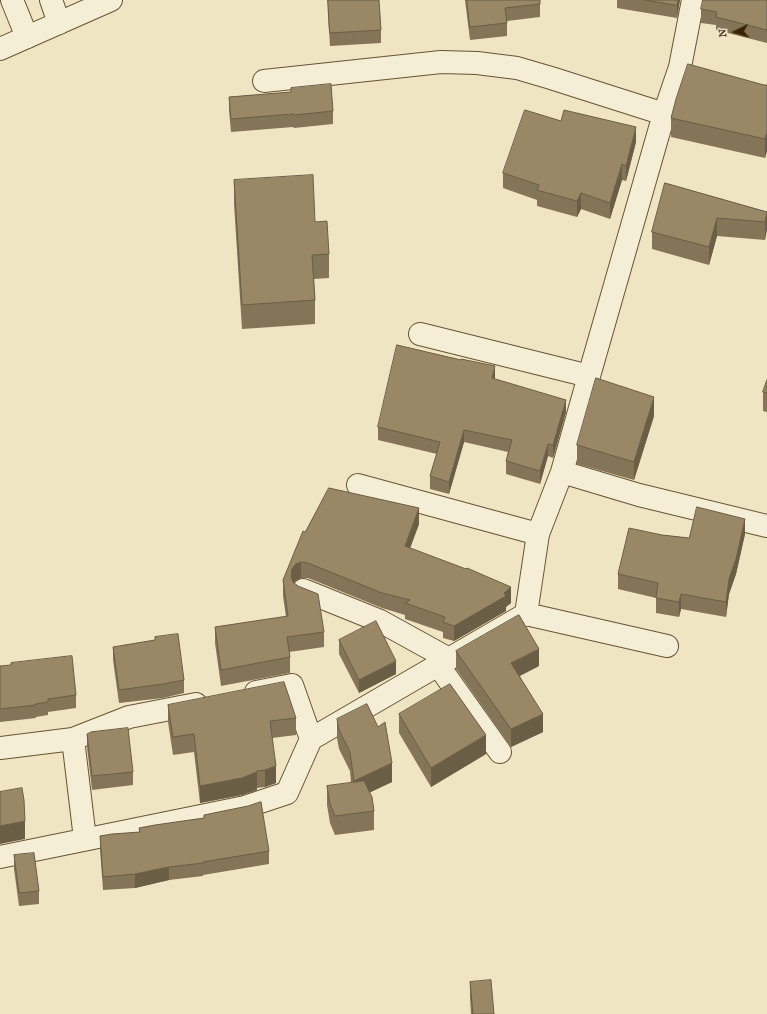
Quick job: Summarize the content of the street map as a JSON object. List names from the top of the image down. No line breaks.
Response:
{"north":"left"}
